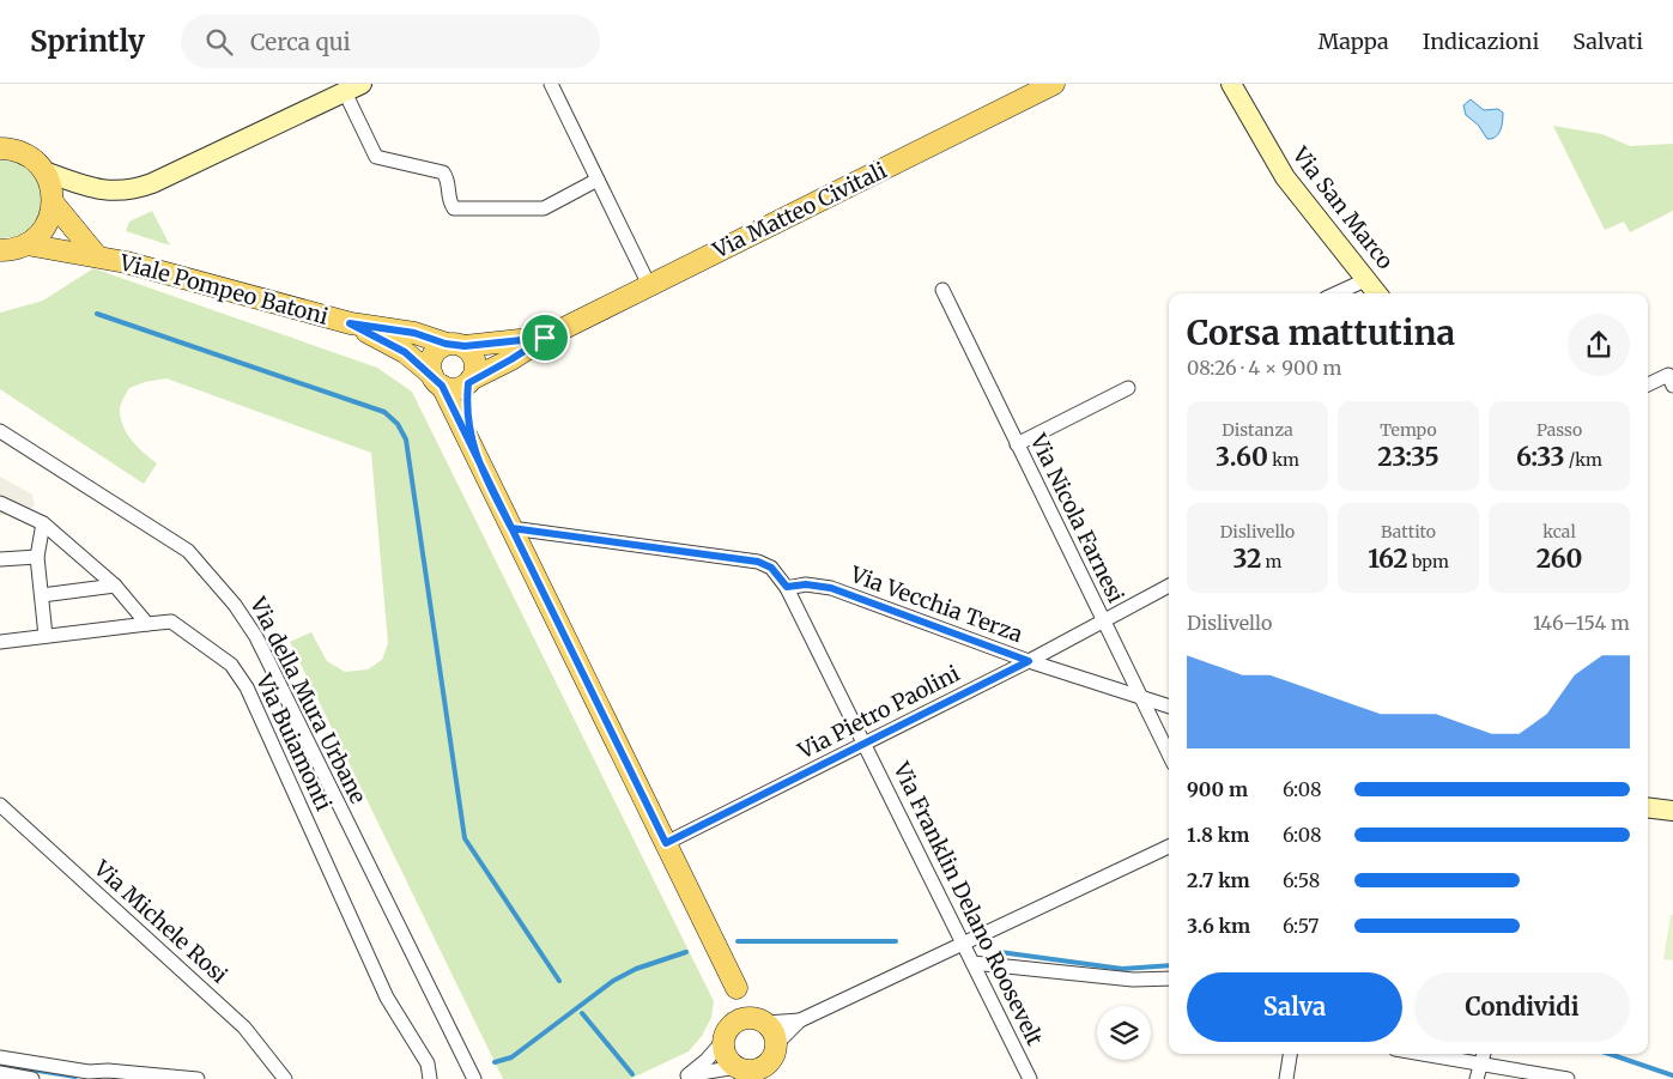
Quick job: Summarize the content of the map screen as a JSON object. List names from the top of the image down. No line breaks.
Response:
{"streets":{"main road":["Via Matteo Civitali","Viale Pompeo Batoni"],"street":["Via San Marco","Via Nicola Farnesi","Via Vecchia Terza","Via della Mura Urbane","Via Pietro Paolini","Via Buiamonti","Via Franklin Delano Roosevelt","Via Michele Rosi"]},"crossings":[["Via Matteo Civitali","Viale Pompeo Batoni"],["Via Nicola Farnesi","Via Vecchia Terza"],["Via Nicola Farnesi","Via Pietro Paolini"],["Via Vecchia Terza","Via Pietro Paolini"],["Via Vecchia Terza","Via Franklin Delano Roosevelt"],["Via Pietro Paolini","Via Franklin Delano Roosevelt"]],"page":{"header":"Sprintly","search":"Cerca qui","nav":["Mappa","Indicazioni","Salvati"],"heading":["Corsa mattutina","08:26 · 4 × 900 m"],"stats":[["Distanza","3.60 km"],["Tempo","23:35"],["Passo","6:33 /km"],["Dislivello","32 m"],["Battito","162 bpm"],["kcal","260"]],"chart":["Dislivello","146–154 m"],"list":[{"name":"900 m","note":"6:08"},{"name":"1.8 km","note":"6:08"},{"name":"2.7 km","note":"6:58"},{"name":"3.6 km","note":"6:57"}],"buttons":["Salva","Condividi"]}}
